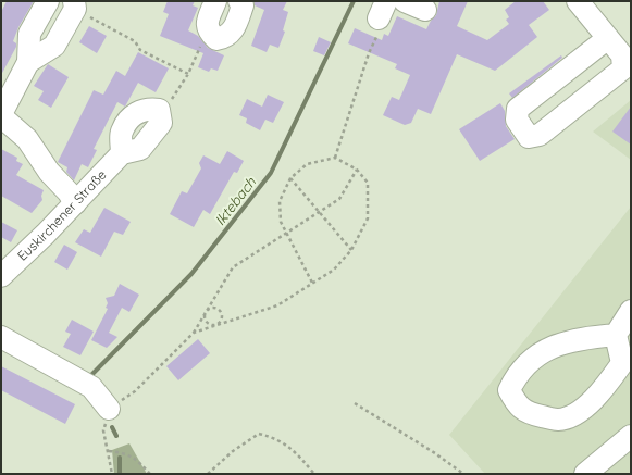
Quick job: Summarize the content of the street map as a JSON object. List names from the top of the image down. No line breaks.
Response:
{"streets":{"street":["Euskirchener Straße"]},"water":["Iktebach"]}
